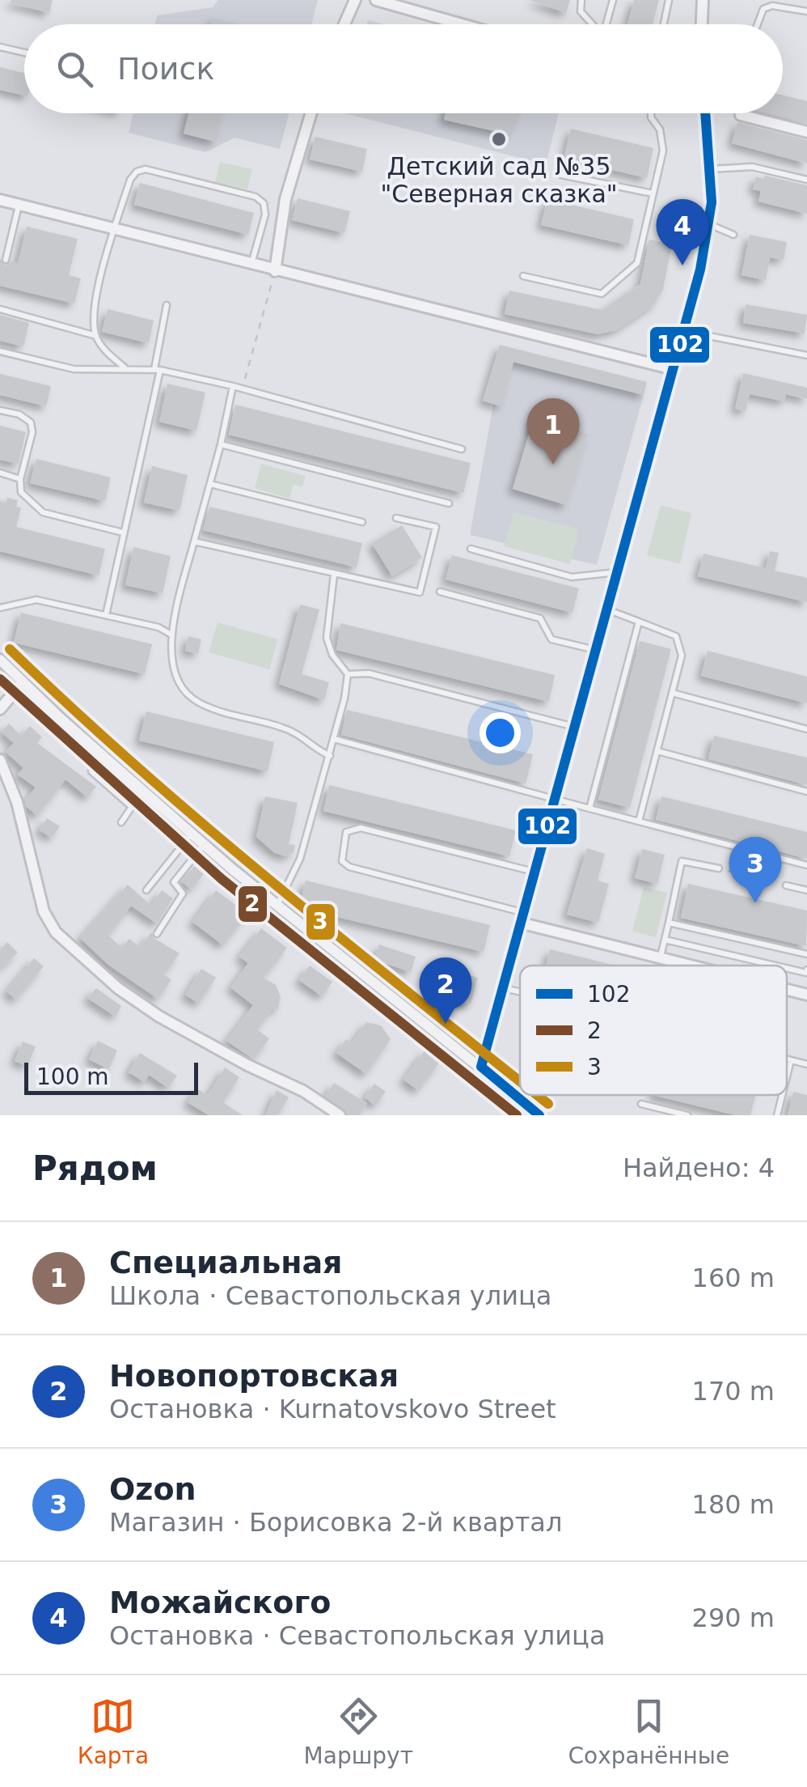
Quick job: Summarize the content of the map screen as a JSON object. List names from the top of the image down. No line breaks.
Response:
{"places":["Детский сад №35 \"Северная сказка\""],"lines":["transit line 102","transit line 3","transit line 2"],"legend":["102","2","3"],"scale_bar":"100 m","page":{"search":"Поиск","pins":["4","1","3","2"],"scale":"100 m","heading":["Рядом","Найдено: 4"],"list":[{"mark":"1","name":"Специальная","note":"Школа · Севастопольская улица","value":"160 m"},{"mark":"2","name":"Новопортовская","note":"Остановка · Kurnatovskovo Street","value":"170 m"},{"mark":"3","name":"Ozon","note":"Магазин · Борисовка 2-й квартал","value":"180 m"},{"mark":"4","name":"Можайского","note":"Остановка · Севастопольская улица","value":"290 m"}],"nav":["Карта","Маршрут","Сохранённые"]}}
